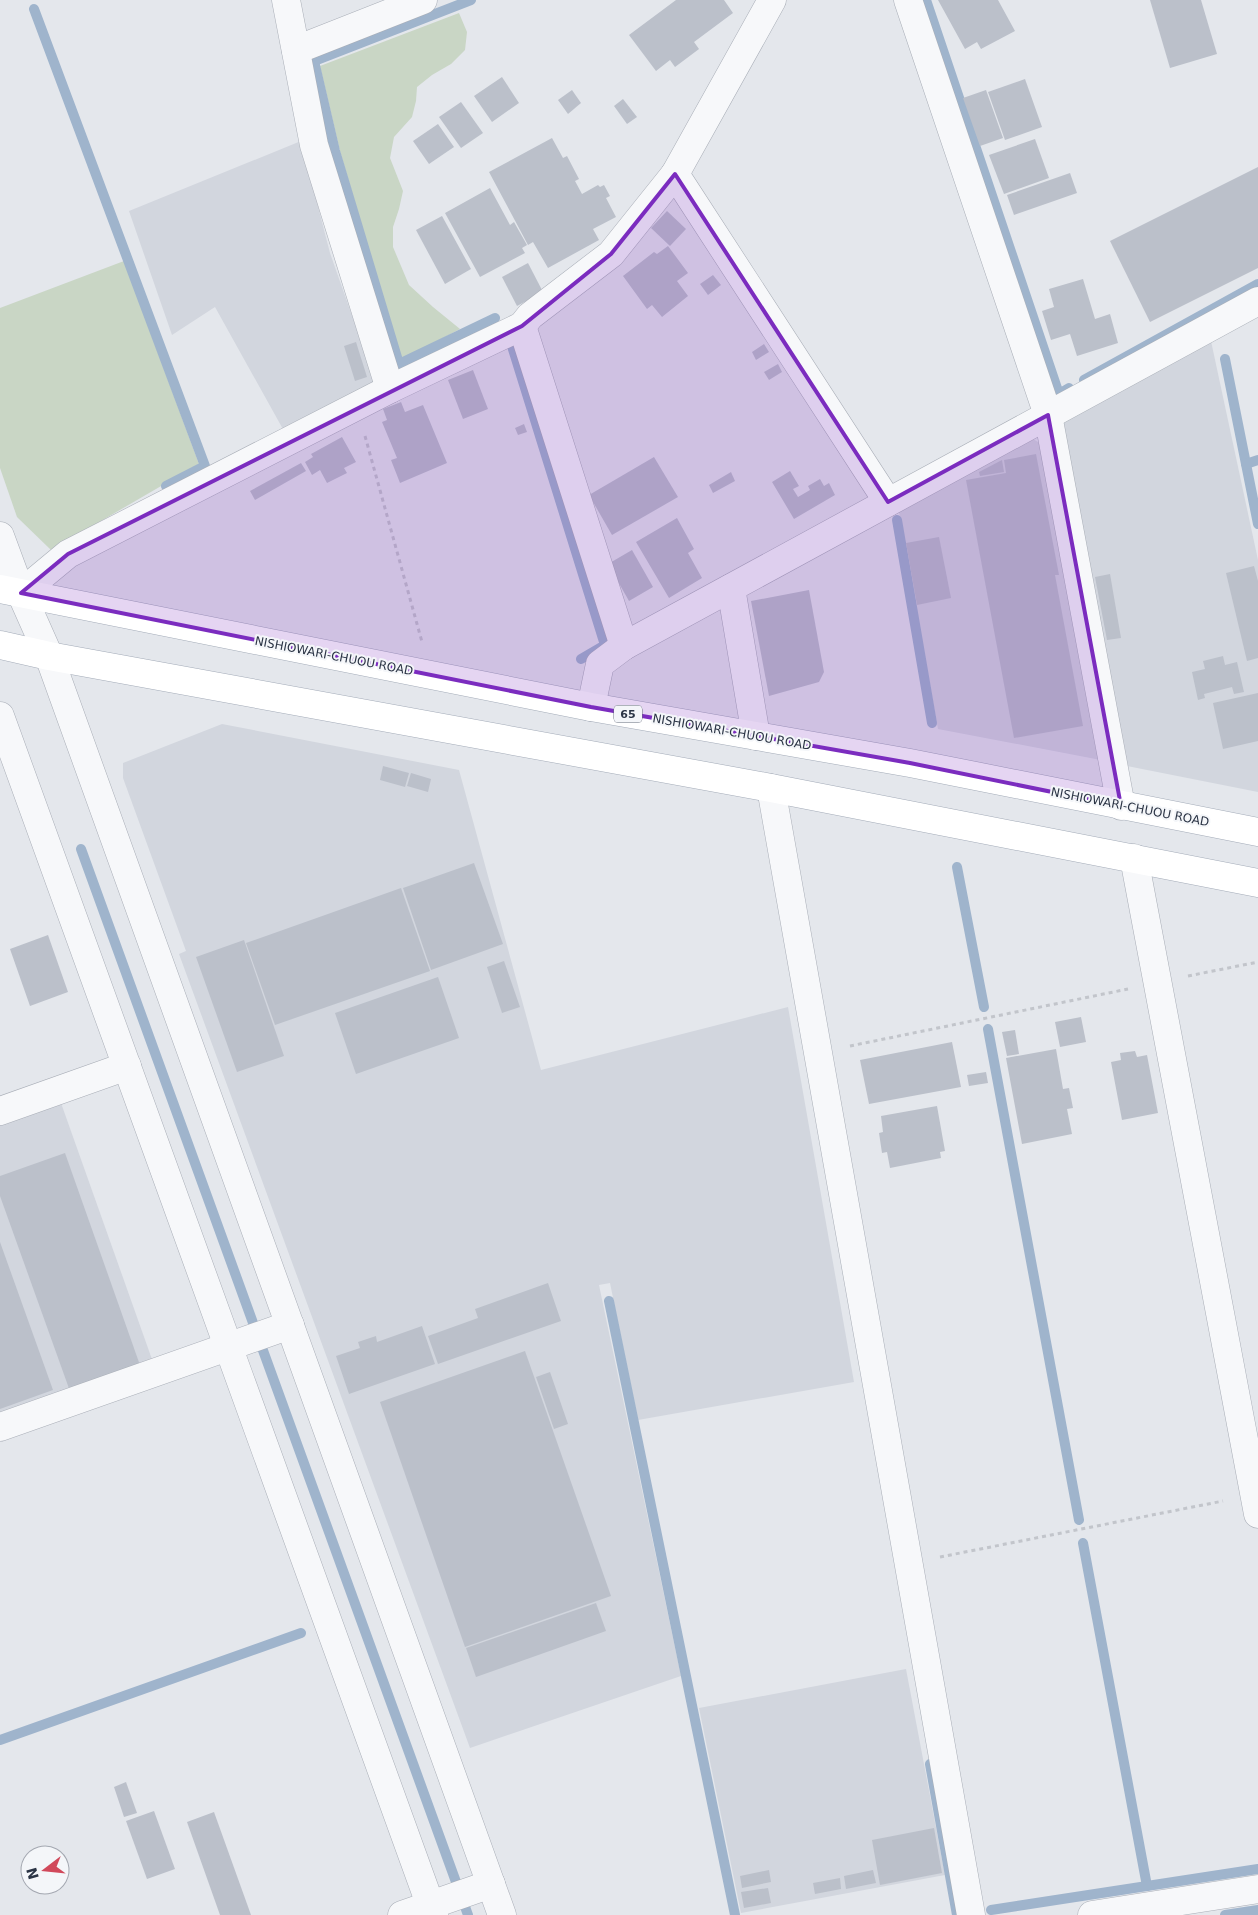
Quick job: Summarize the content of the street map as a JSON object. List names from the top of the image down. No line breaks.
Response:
{"streets":{"main road":["NISHIOWARI-CHUOU ROAD","65"]},"north":"left"}
